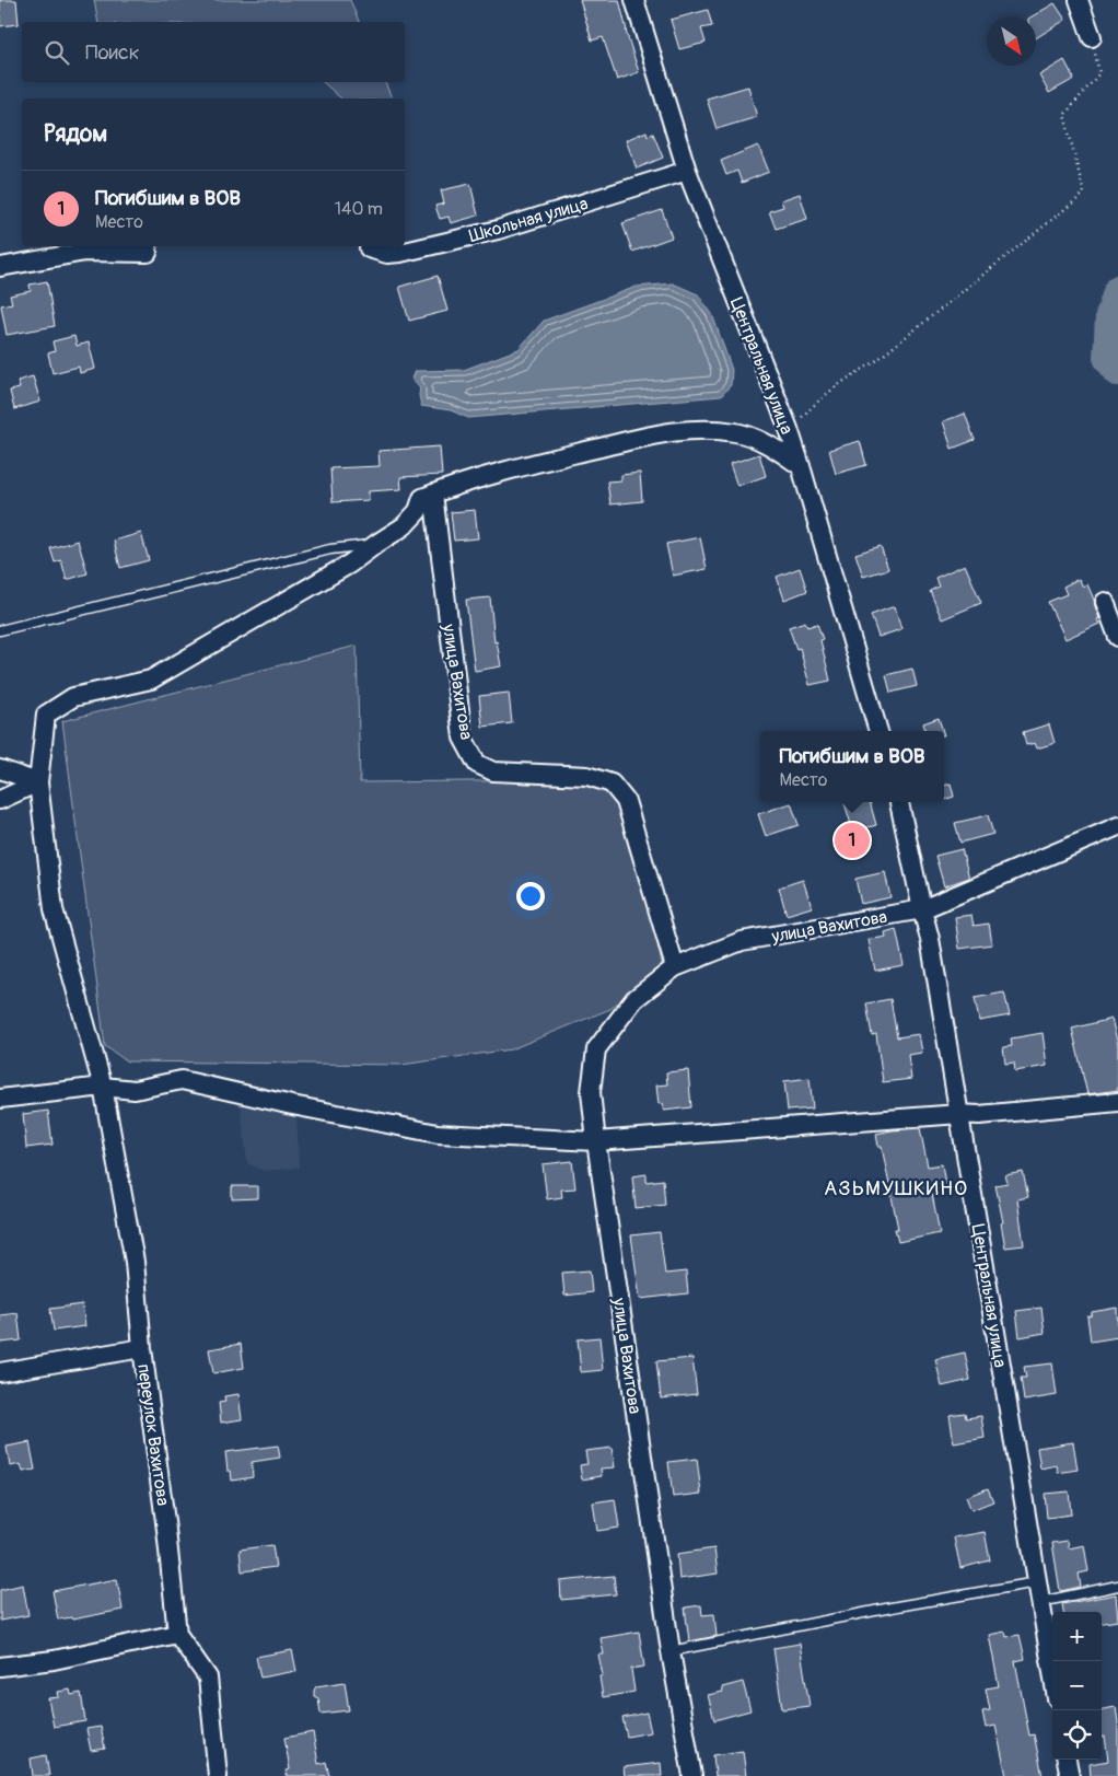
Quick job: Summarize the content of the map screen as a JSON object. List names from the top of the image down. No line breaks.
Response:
{"streets":{"street":["Школьная улица","Центральная улица","улица Вахитова","переулок Вахитова"]},"crossings":[["Школьная улица","Центральная улица"],["Центральная улица","улица Вахитова"]],"districts":["АЗЬМУШКИНО"],"north":"bottom right","page":{"search":"Поиск","heading":"Рядом","list":[{"mark":"1","name":"Погибшим в ВОВ","note":"Место","value":"140 m"}],"popup":["Погибшим в ВОВ","Место"],"pins":"1","map_buttons":["+","−"]}}
